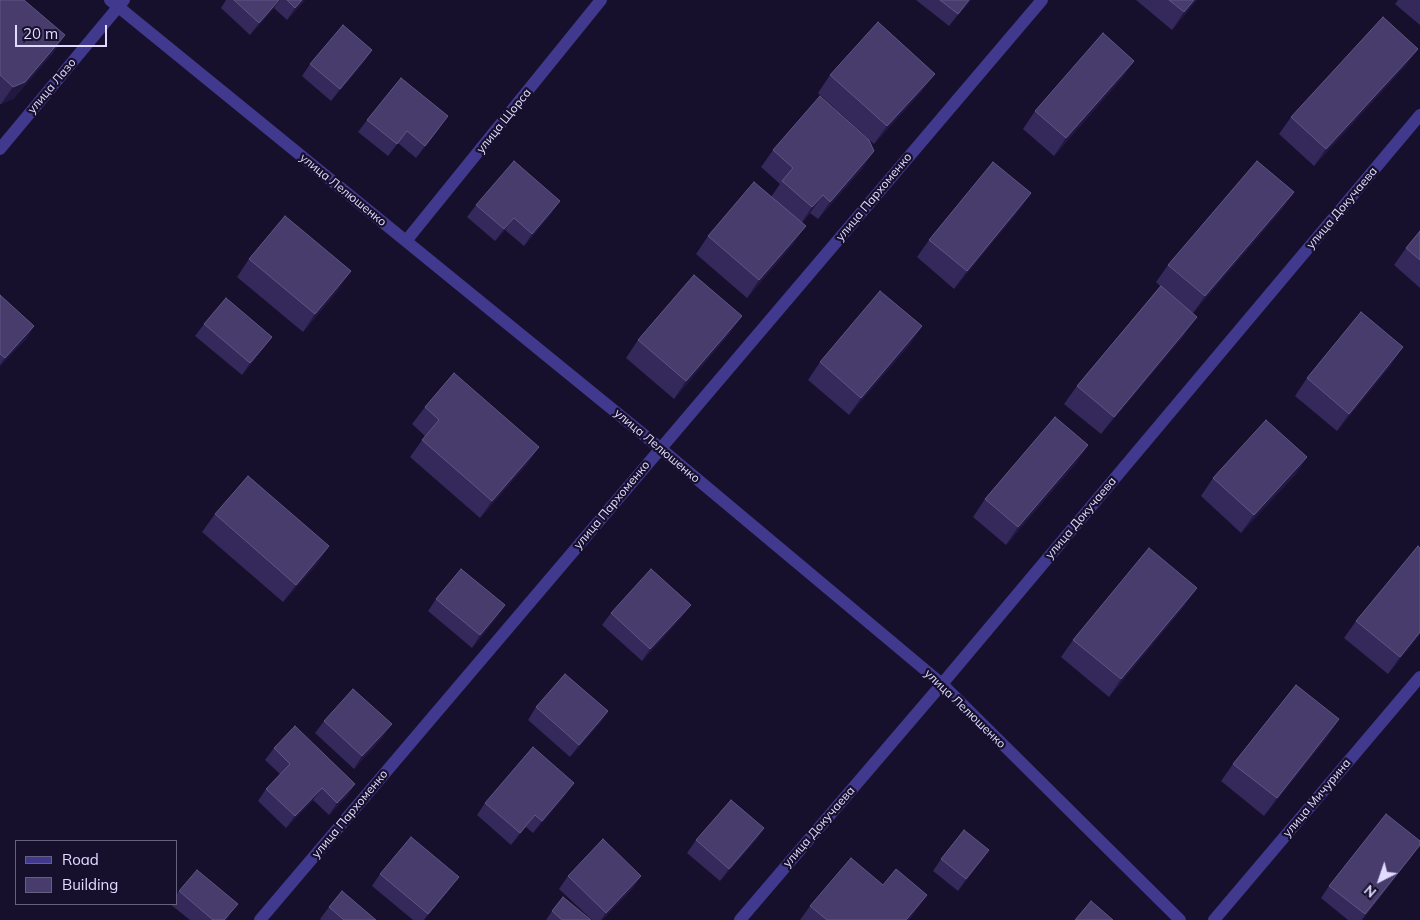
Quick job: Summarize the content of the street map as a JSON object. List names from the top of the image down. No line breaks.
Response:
{"streets":{"street":["улица Лазо","улица Щорса","улица Лелюшенко","улица Пархоменко","улица Докучаева","улица Мичурина"]},"crossings":[["улица Лазо","улица Лелюшенко"],["улица Щорса","улица Лелюшенко"],["улица Лелюшенко","улица Пархоменко"],["улица Лелюшенко","улица Докучаева"]],"legend":["Road","Building"],"scale_bar":"20 m","north":"bottom left"}
